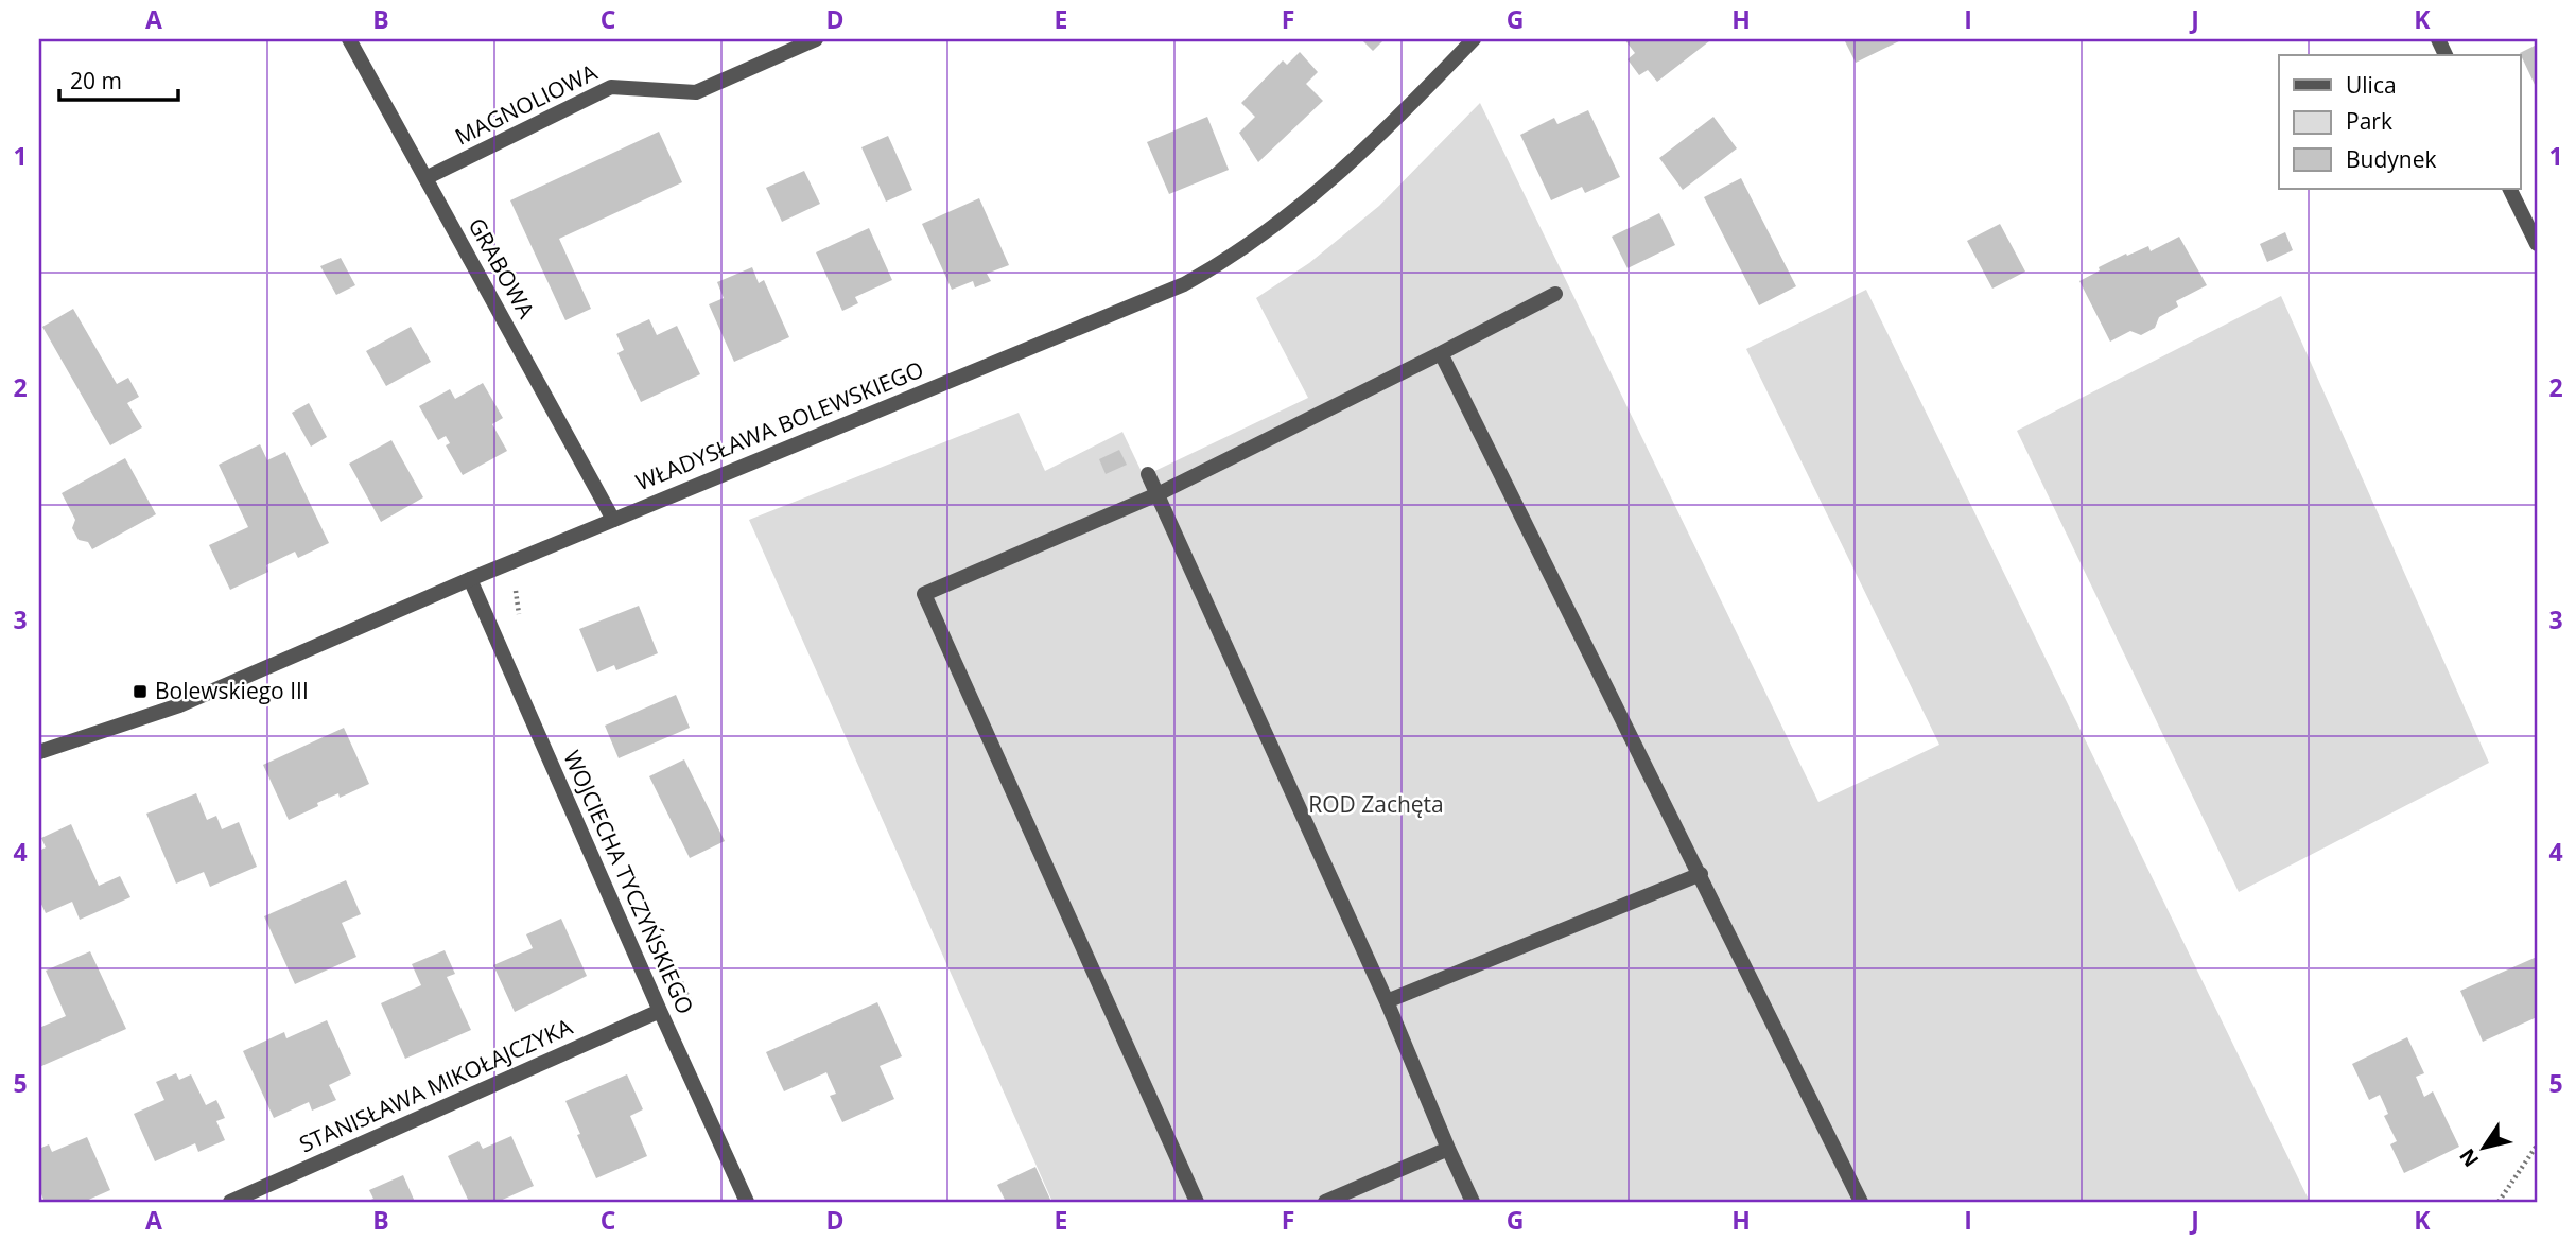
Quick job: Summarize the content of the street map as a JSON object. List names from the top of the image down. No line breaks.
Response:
{"streets":{"street":["MAGNOLIOWA","GRABOWA","WŁADYSŁAWA BOLEWSKIEGO","WOJCIECHA TYCZYŃSKIEGO","STANISŁAWA MIKOŁAJCZYKA"]},"crossings":[["MAGNOLIOWA","GRABOWA"],["GRABOWA","WŁADYSŁAWA BOLEWSKIEGO"],["WŁADYSŁAWA BOLEWSKIEGO","WOJCIECHA TYCZYŃSKIEGO"],["WOJCIECHA TYCZYŃSKIEGO","STANISŁAWA MIKOŁAJCZYKA"]],"parks":["ROD Zachęta"],"places":{"transit":["Bolewskiego III"]},"legend":["Ulica","Park","Budynek"],"scale_bar":"20 m","north":"bottom left","grid":{"columns":["A","B","C","D","E","F","G","H","I","J","K"],"rows":["1","2","3","4","5"]}}
